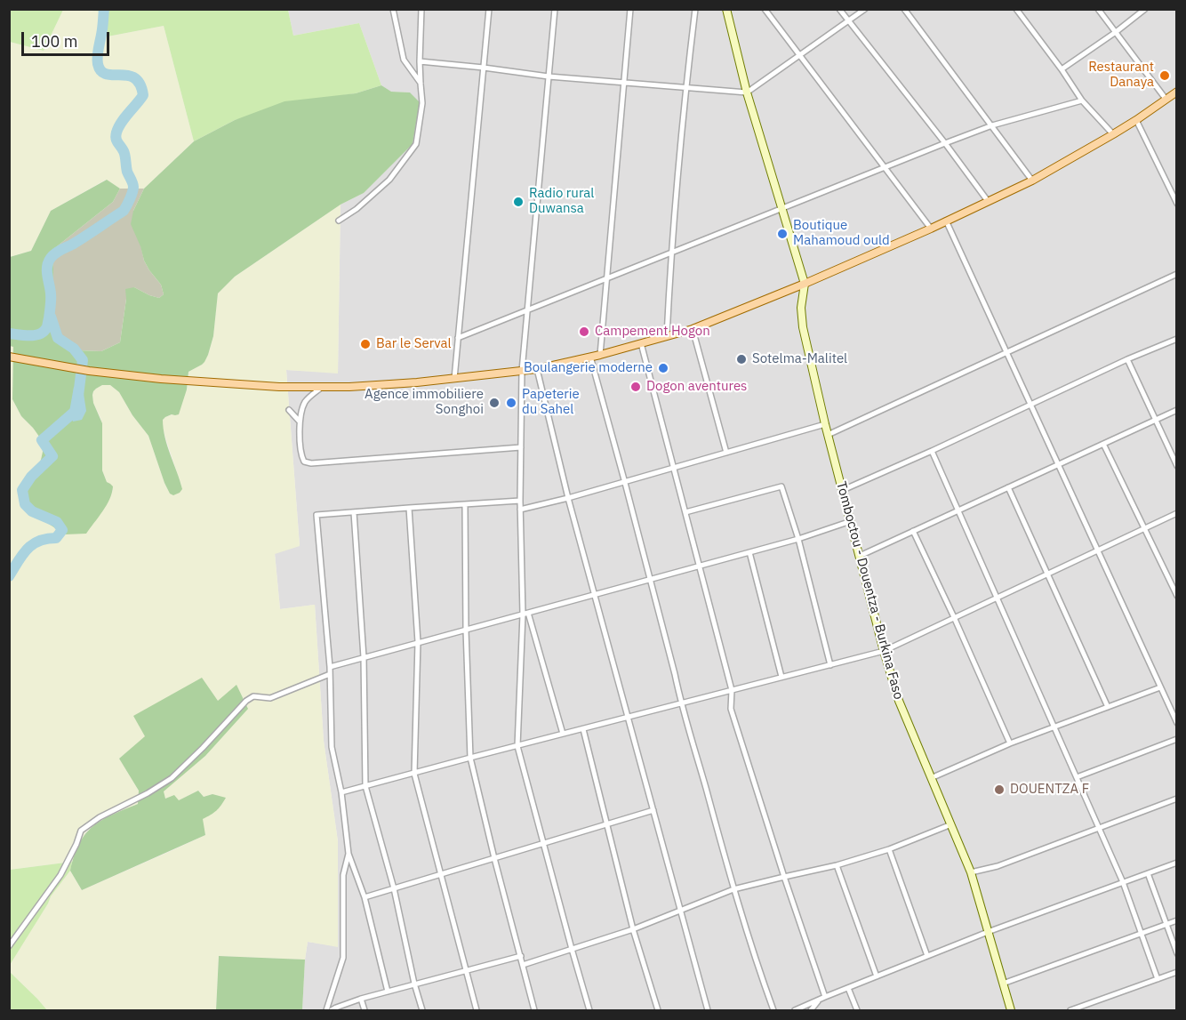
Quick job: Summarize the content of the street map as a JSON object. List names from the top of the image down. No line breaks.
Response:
{"streets":{"main road":["Tomboctou - Douentza - Burkina Faso"]},"places":["Restaurant Danaya","Radio rural Duwansa","Boutique Mahamoud ould","Campement Hogon","Bar le Serval","Sotelma-Malitel","Boulangerie moderne","Dogon aventures","Agence immobiliere Songhoi","Papeterie du Sahel","DOUENTZA F"],"scale_bar":"100 m"}
